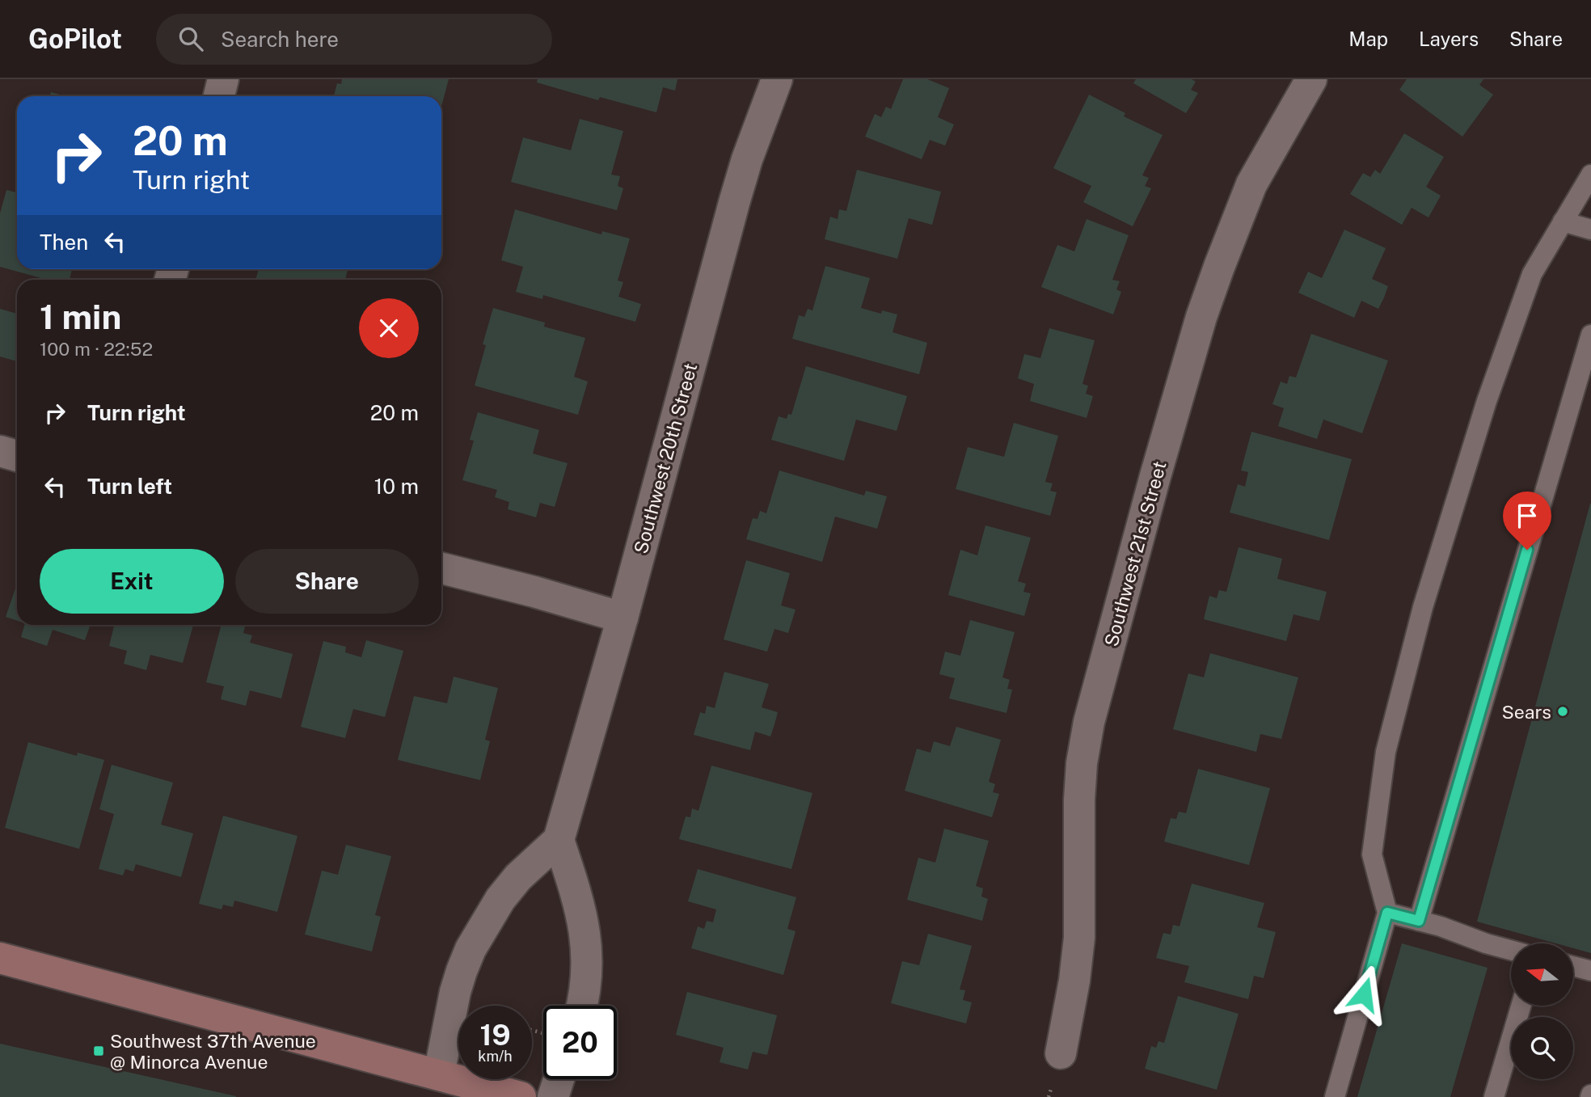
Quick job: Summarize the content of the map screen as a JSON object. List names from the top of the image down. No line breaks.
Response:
{"streets":{"street":["Southwest 20th Street","Southwest 21st Street"]},"places":{"other":["Sears"],"transit":["Southwest 37th Avenue @ Minorca Avenue"]},"north":"left","page":{"header":"GoPilot","search":"Search here","nav":["Map","Layers","Share"],"turn":["20 m","Turn right"],"then":"Then","heading":["1 min","100 m · 22:52"],"list":[{"name":"Turn right","value":"20 m"},{"name":"Turn left","value":"10 m"}],"buttons":["Exit","Share"],"speed":"19 km/h","limit":"20"}}
